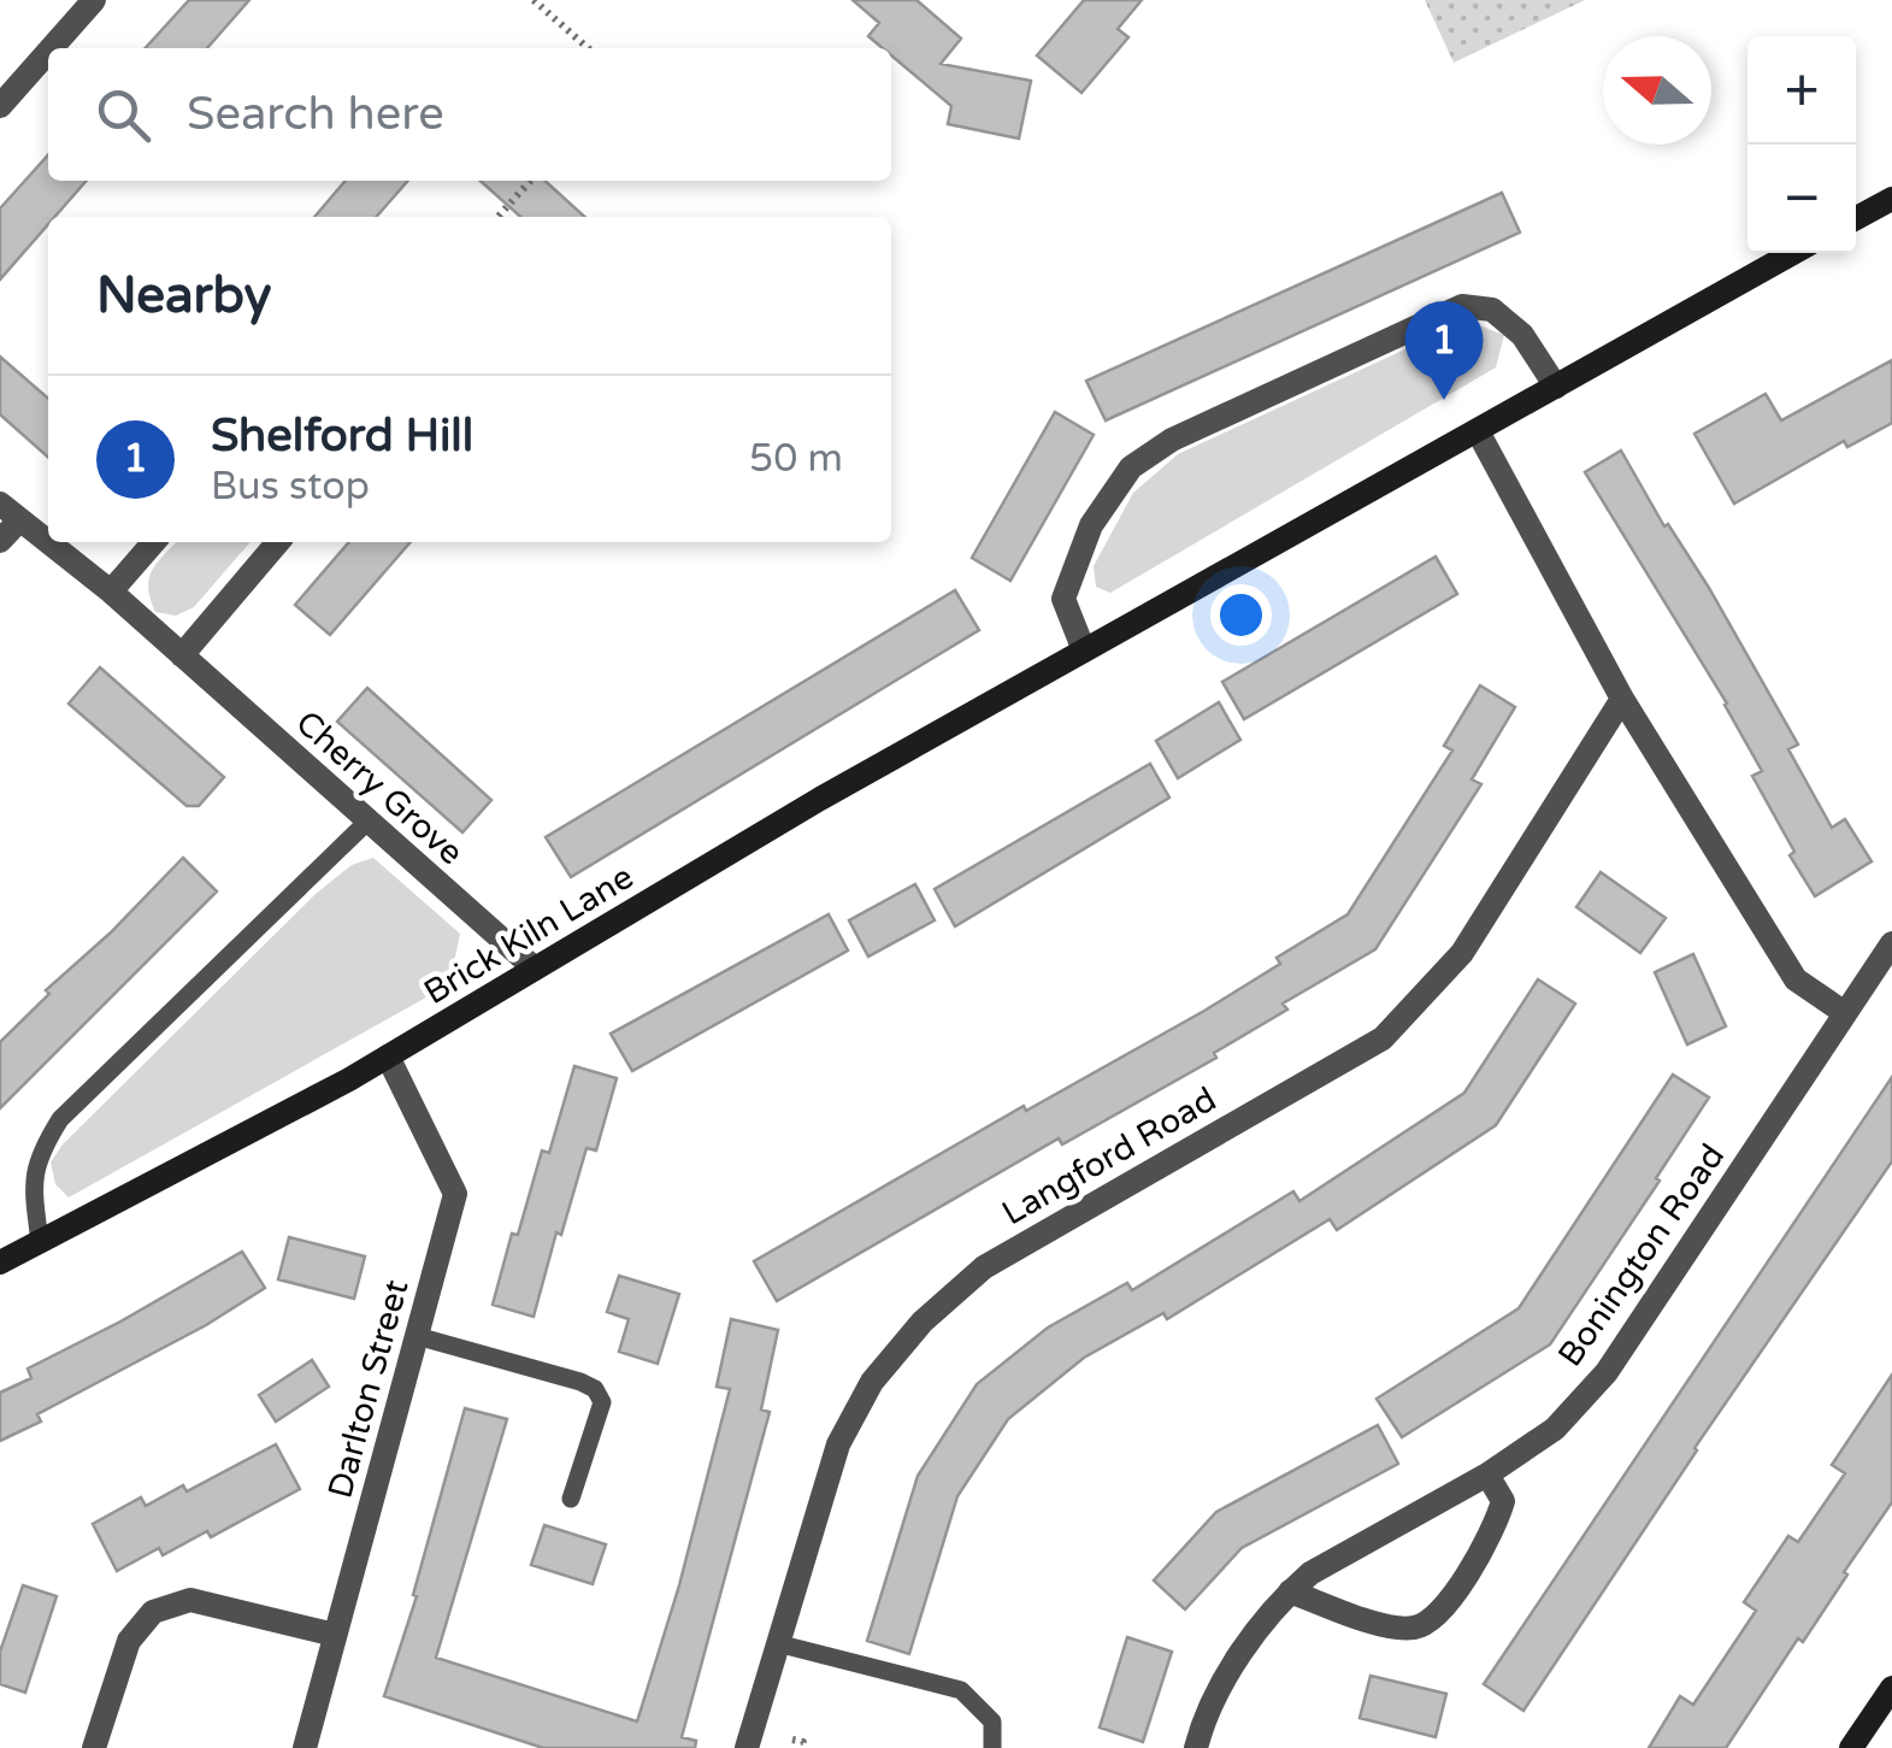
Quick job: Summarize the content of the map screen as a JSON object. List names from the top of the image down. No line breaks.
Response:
{"streets":{"street":["Cherry Grove","Brick Kiln Lane","Langford Road","Bonington Road","Darlton Street"]},"crossings":[["Cherry Grove","Brick Kiln Lane"],["Brick Kiln Lane","Darlton Street"]],"north":"left","page":{"map_buttons":["+","−"],"search":"Search here","heading":"Nearby","pins":"1","list":[{"mark":"1","name":"Shelford Hill","note":"Bus stop","value":"50 m"}]}}
